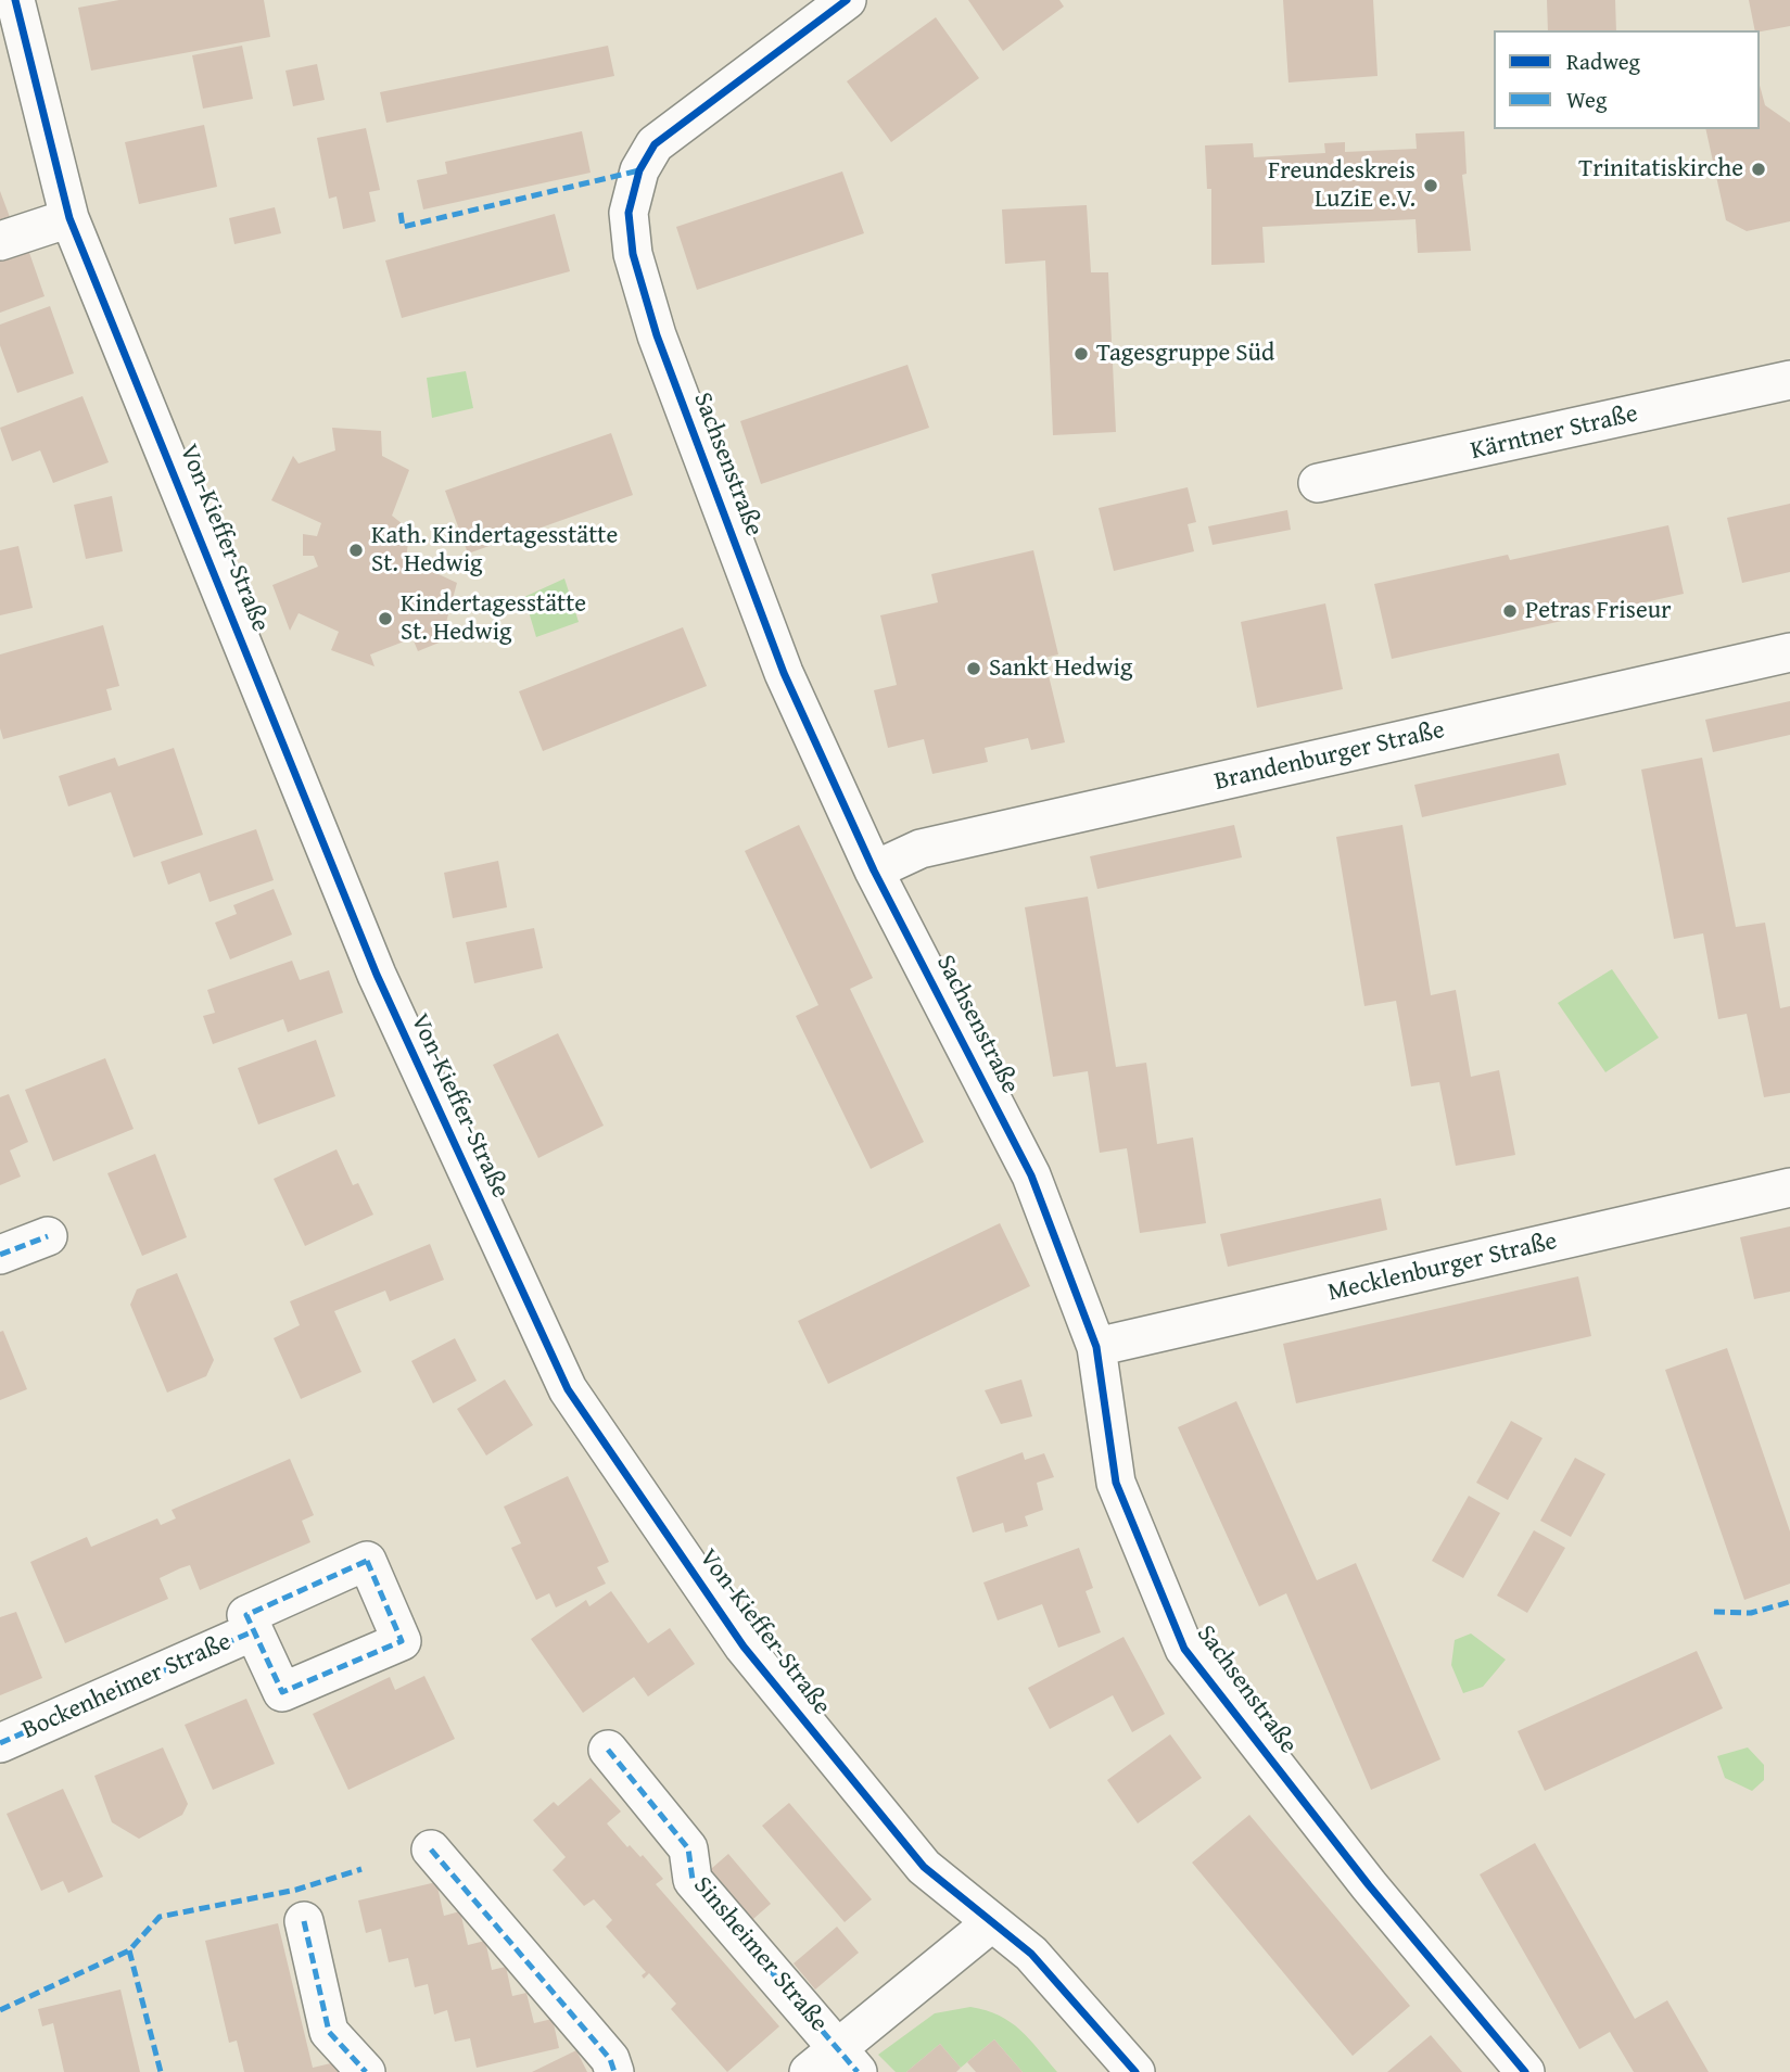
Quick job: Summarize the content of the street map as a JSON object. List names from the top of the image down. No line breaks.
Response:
{"streets":{"street":["Kärntner Straße","Sachsenstraße","Von-Kieffer-Straße","Brandenburger Straße","Mecklenburger Straße","Bockenheimer Straße","Sinsheimer Straße"]},"crossings":[["Sachsenstraße","Brandenburger Straße"],["Sachsenstraße","Mecklenburger Straße"],["Von-Kieffer-Straße","Sinsheimer Straße"]],"places":["Trinitatiskirche","Freundeskreis LuZiE e.V.","Tagesgruppe Süd","Kath. Kindertagesstätte St. Hedwig","Petras Friseur","Kindertagesstätte St. Hedwig","Sankt Hedwig"],"legend":["Radweg","Weg"]}
